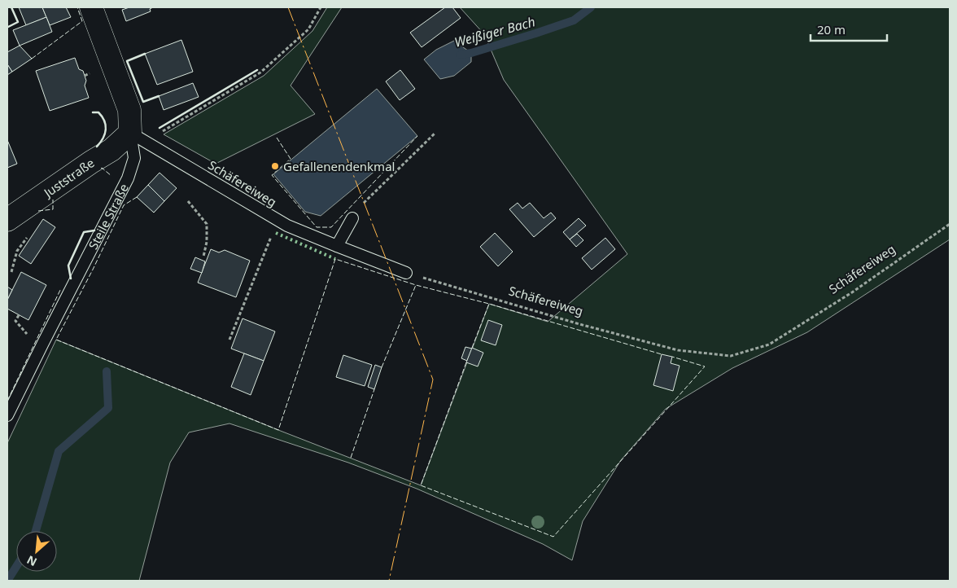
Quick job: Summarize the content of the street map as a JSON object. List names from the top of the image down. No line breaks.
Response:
{"streets":{"street":["Juststraße","Steile Straße"],"lane":["Schäfereiweg"]},"crossings":[["Juststraße","Schäfereiweg"],["Juststraße","Steile Straße"],["Schäfereiweg","Steile Straße"]],"water":["Weißiger Bach"],"places":["Gefallenendenkmal"],"scale_bar":"20 m","north":"bottom left"}
